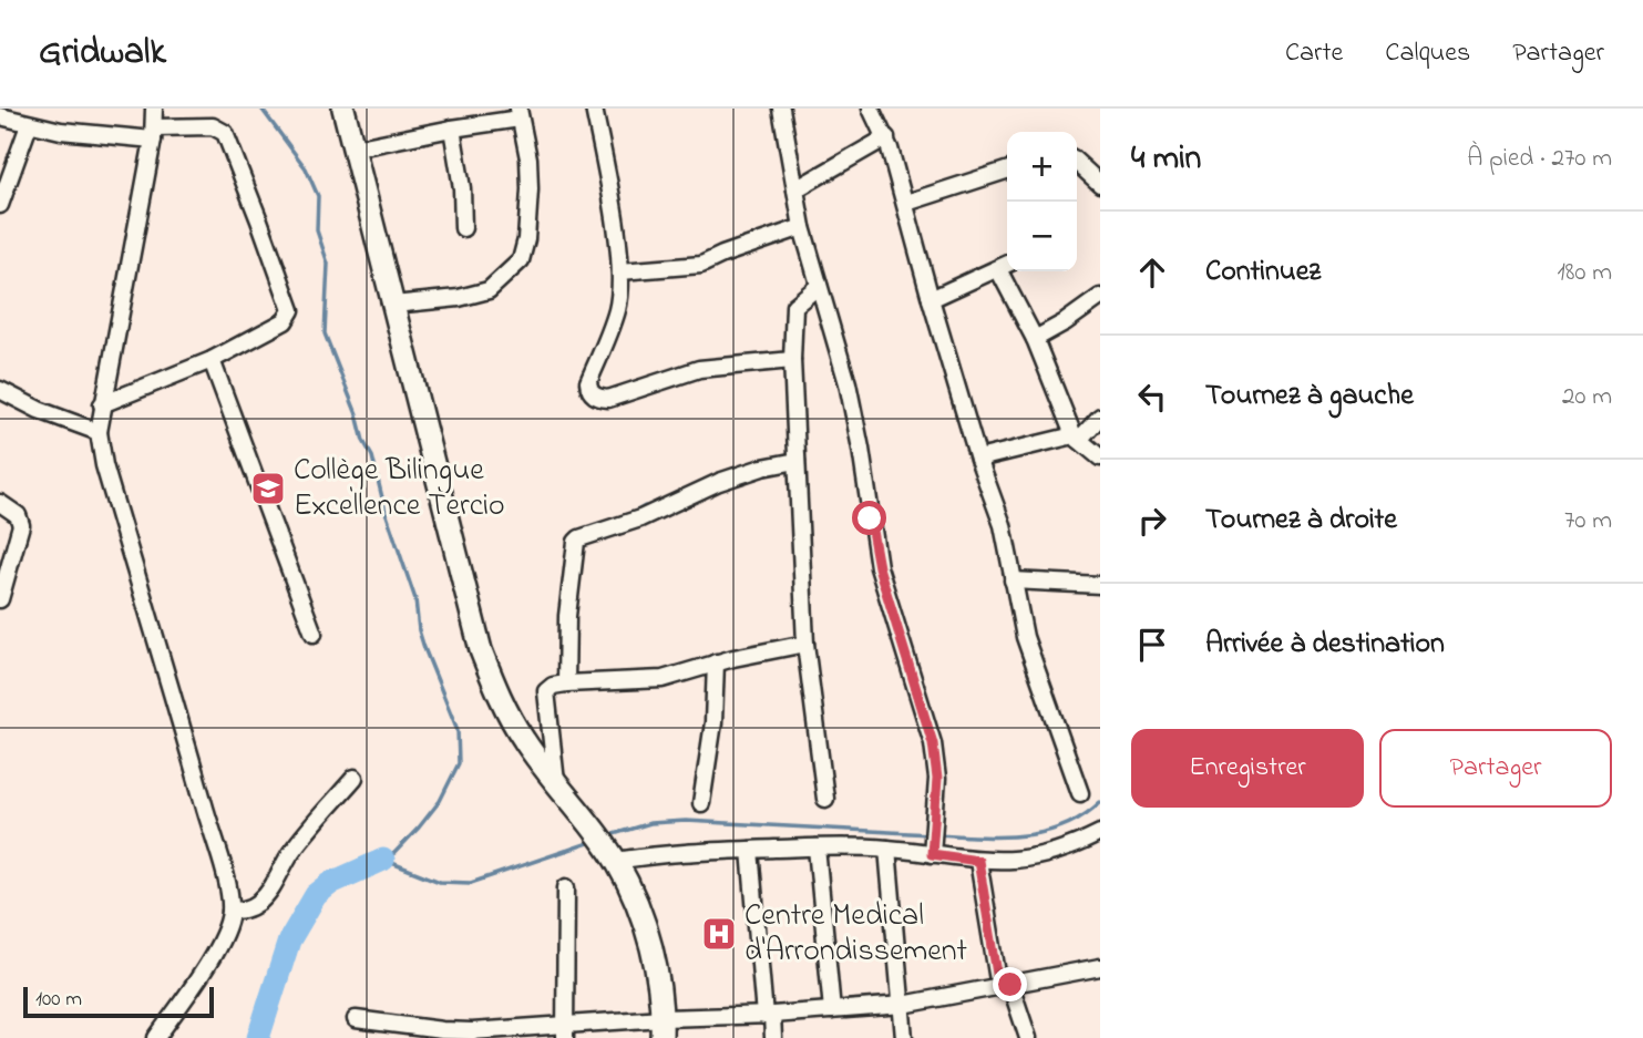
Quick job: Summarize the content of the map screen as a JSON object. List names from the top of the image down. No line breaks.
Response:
{"places":{"school or university":["Collège Bilingue Excellence Tercio"],"hospital":["Centre Medical d'Arrondissement"]},"scale_bar":"100 m","page":{"header":"Gridwalk","nav":["Carte","Calques","Partager"],"heading":["4 min","À pied · 270 m"],"map_buttons":["+","−"],"list":[["Continuez","180 m"],["Tournez à gauche","20 m"],["Tournez à droite","70 m"],"Arrivée à destination"],"buttons":["Enregistrer","Partager"],"scale":"100 m"}}
